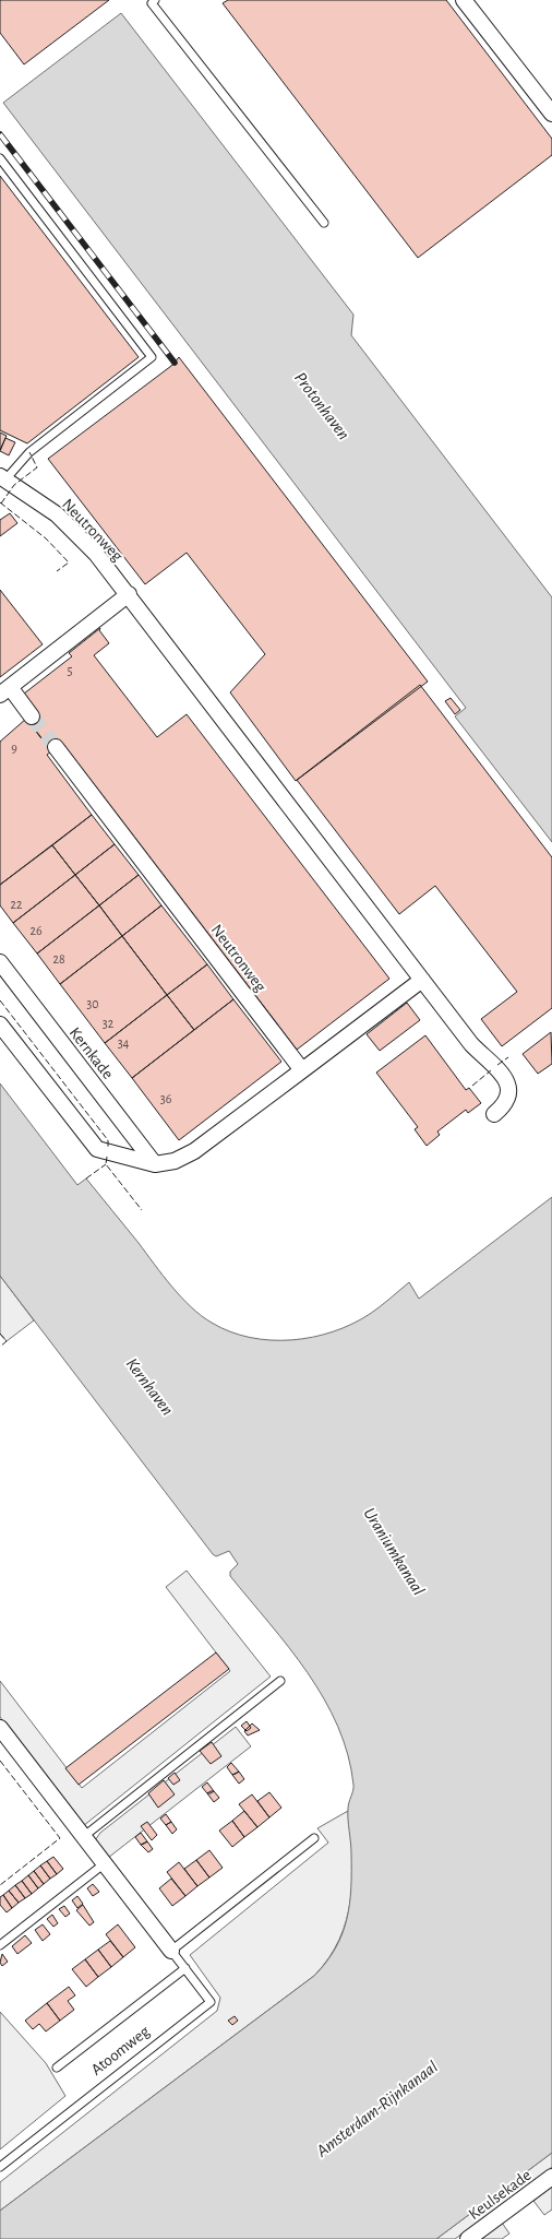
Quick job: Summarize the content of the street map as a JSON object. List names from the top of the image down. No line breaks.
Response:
{"streets":{"street":["Neutronweg","Kernkade","Atoomweg","Keulsekade"]},"water":["Protonhaven","Kernhaven","Uraniumkanaal","Amsterdam-Rijnkanaal"],"house_numbers":["5","9","22","26","28","30","32","34","36"]}
